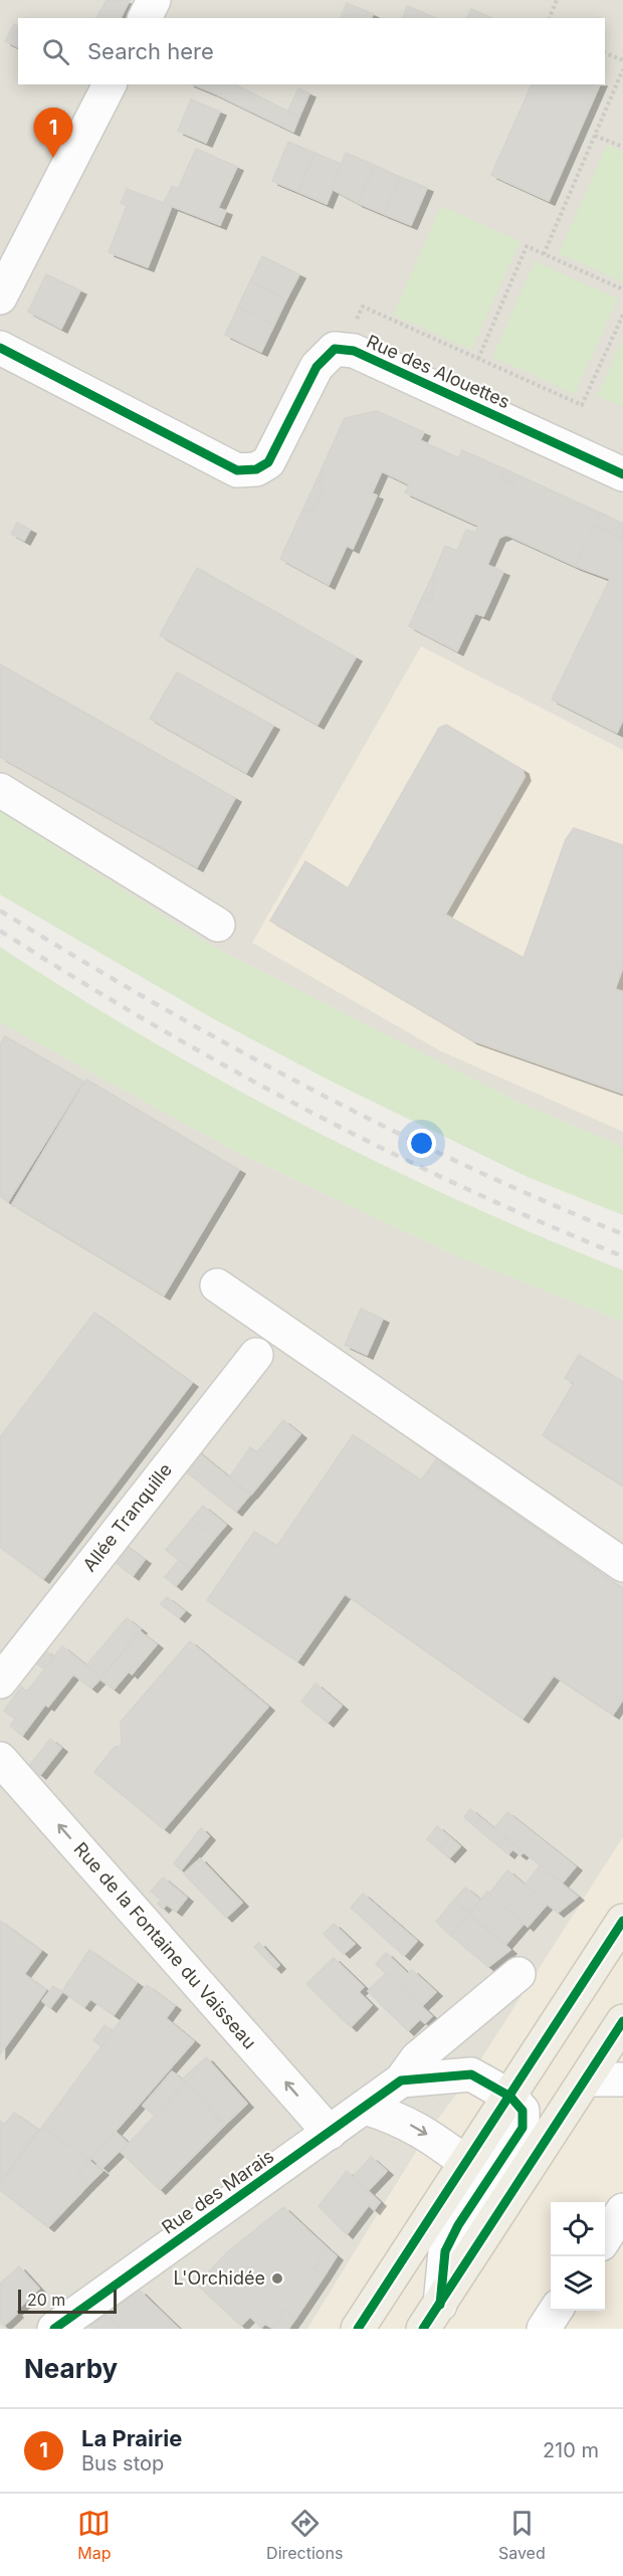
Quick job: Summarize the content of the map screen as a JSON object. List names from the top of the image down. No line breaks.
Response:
{"streets":{"street":["Rue des Alouettes","Allée Tranquille","Rue de la Fontaine du Vaisseau","Rue des Marais"]},"crossings":[["Rue de la Fontaine du Vaisseau","Rue des Marais"]],"one_way":["Rue de la Fontaine du Vaisseau"],"places":["L'Orchidée"],"scale_bar":"20 m","page":{"search":"Search here","pins":"1","scale":"20 m","heading":"Nearby","list":[{"mark":"1","name":"La Prairie","note":"Bus stop","value":"210 m"}],"nav":["Map","Directions","Saved"]}}
